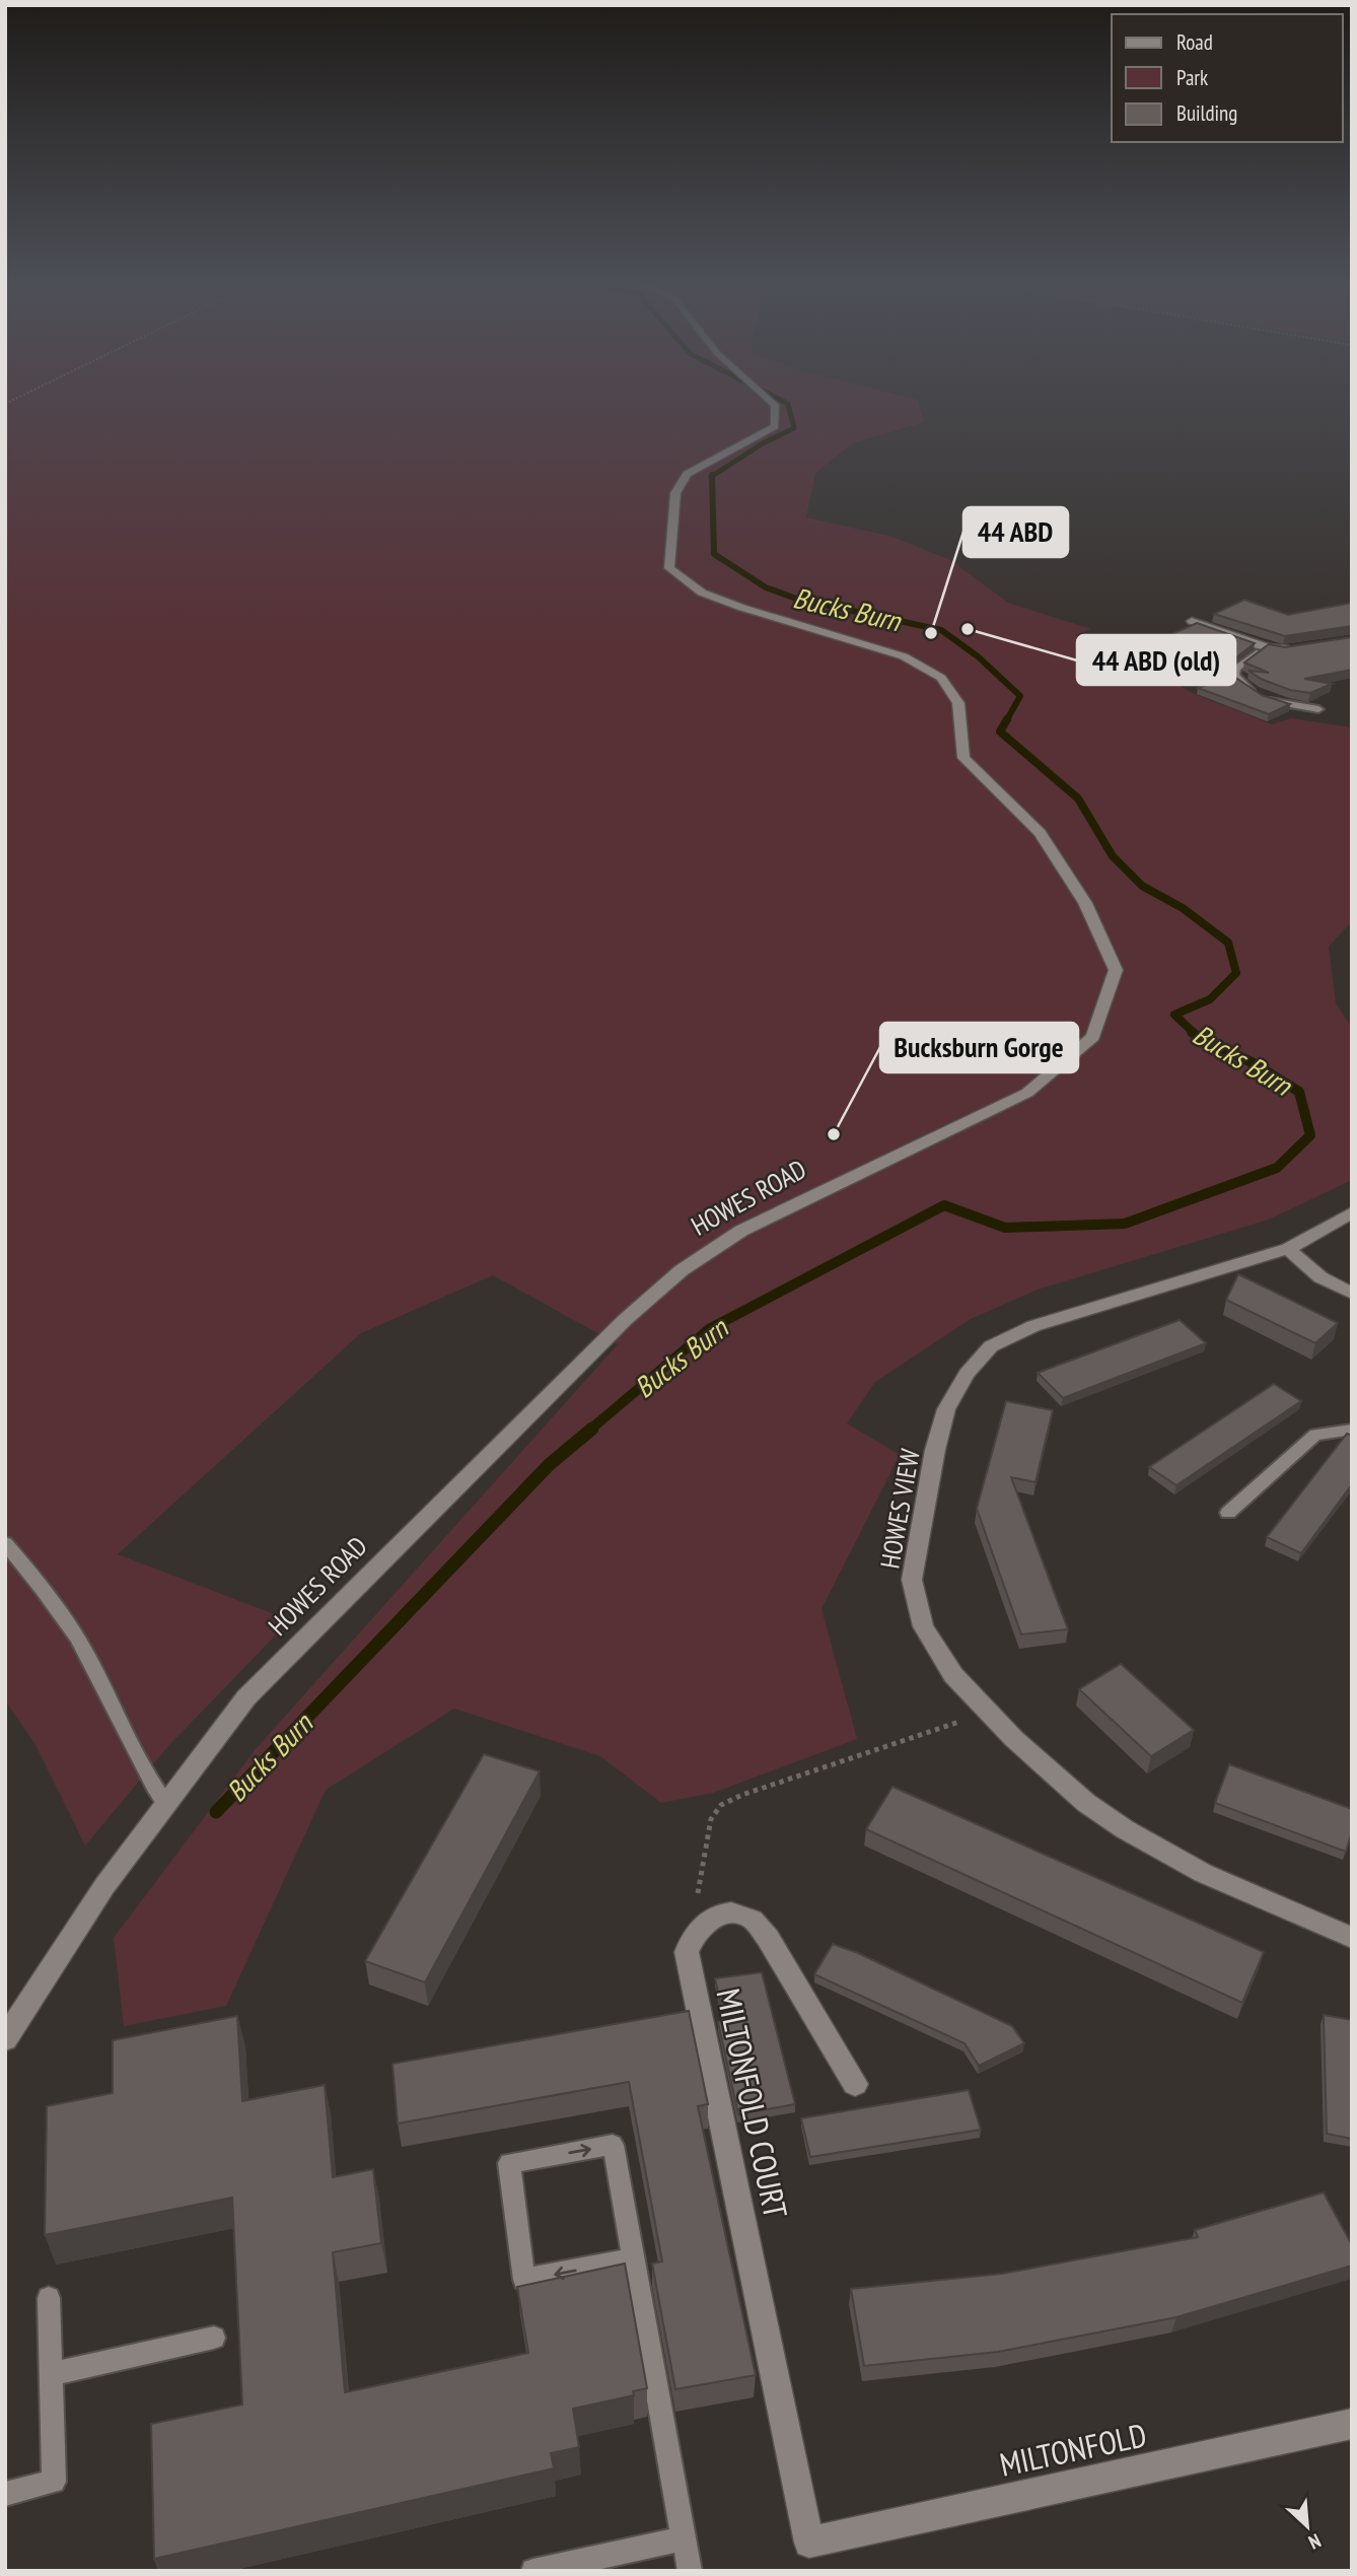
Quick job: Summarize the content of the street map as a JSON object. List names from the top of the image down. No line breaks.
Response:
{"streets":{"street":["HOWES ROAD","HOWES VIEW","MILTONFOLD COURT","MILTONFOLD"]},"crossings":[["MILTONFOLD COURT","MILTONFOLD"]],"water":["Bucks Burn"],"places":["44 ABD (old)","44 ABD","Bucksburn Gorge"],"legend":["Road","Park","Building"],"north":"bottom right"}
